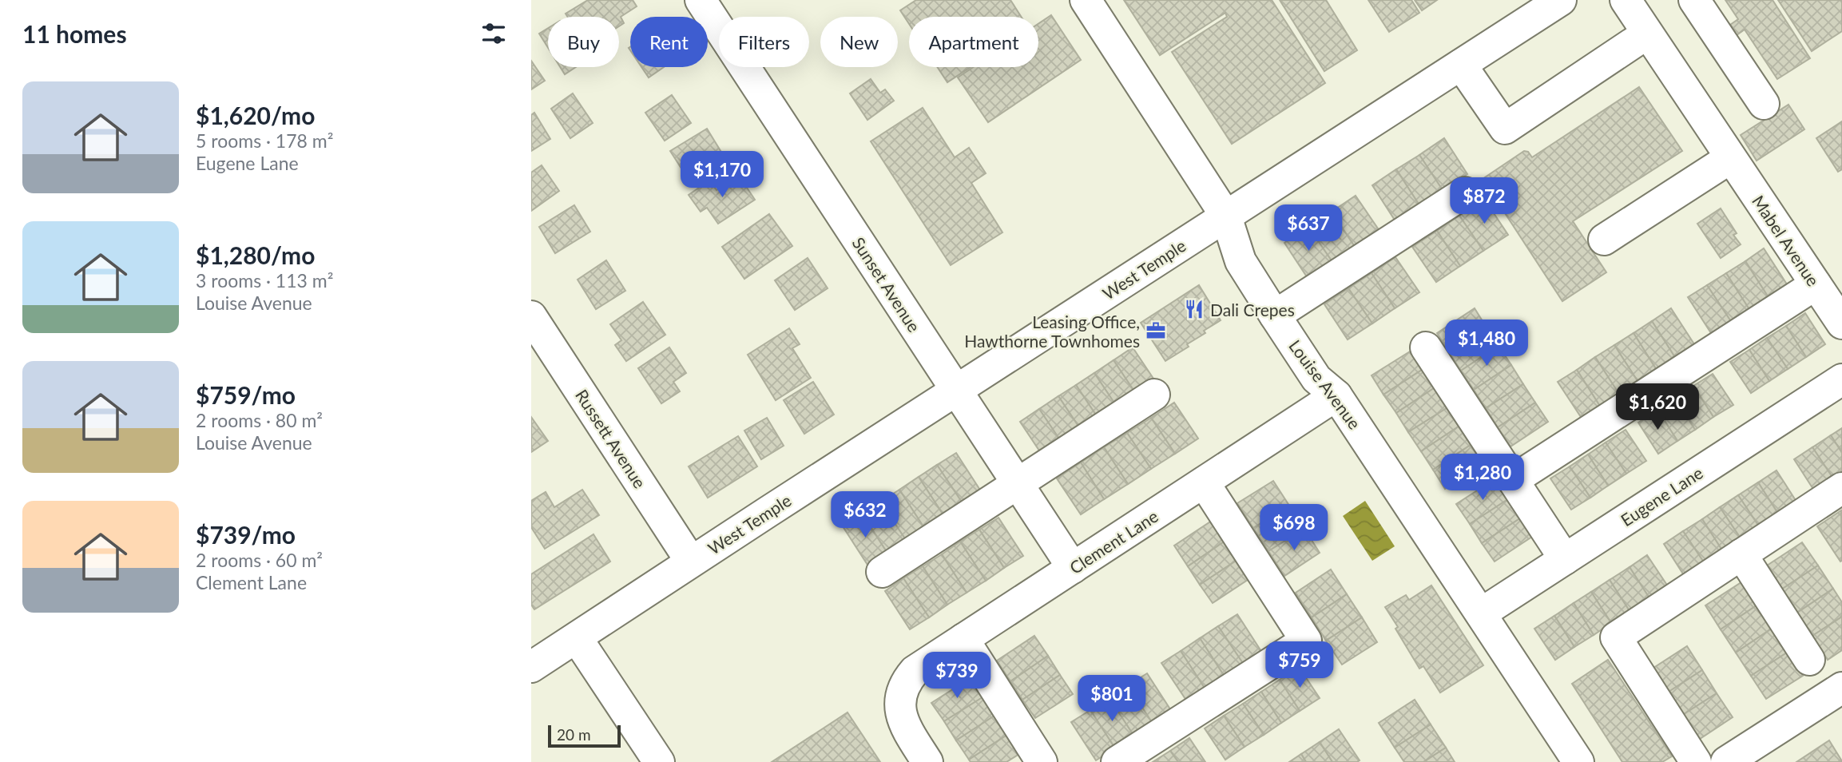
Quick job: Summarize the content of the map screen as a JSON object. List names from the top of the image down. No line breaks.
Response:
{"streets":{"street":["Mabel Avenue","West Temple","Sunset Avenue","Louise Avenue","Russett Avenue","Eugene Lane","Clement Lane"]},"crossings":[["West Temple","Sunset Avenue"],["West Temple","Louise Avenue"],["West Temple","Russett Avenue"],["Sunset Avenue","Clement Lane"],["Louise Avenue","Eugene Lane"],["Louise Avenue","Clement Lane"]],"places":{"restaurant":["Dali Crepes"],"office":["Leasing Office, Hawthorne Townhomes"]},"scale_bar":"20 m","page":{"heading":"11 homes","chip":["Buy","Rent","Filters","New","Apartment"],"list":[{"name":"$1,620/mo","note":"5 rooms · 178 m² · Eugene Lane"},{"name":"$1,280/mo","note":"3 rooms · 113 m² · Louise Avenue"},{"name":"$759/mo","note":"2 rooms · 80 m² · Louise Avenue"},{"name":"$739/mo","note":"2 rooms · 60 m² · Clement Lane"}],"price":["$1,170","$872","$637","$1,480","$1,620","$1,280","$632","$698","$759","$739","$801"],"scale":"20 m"}}
